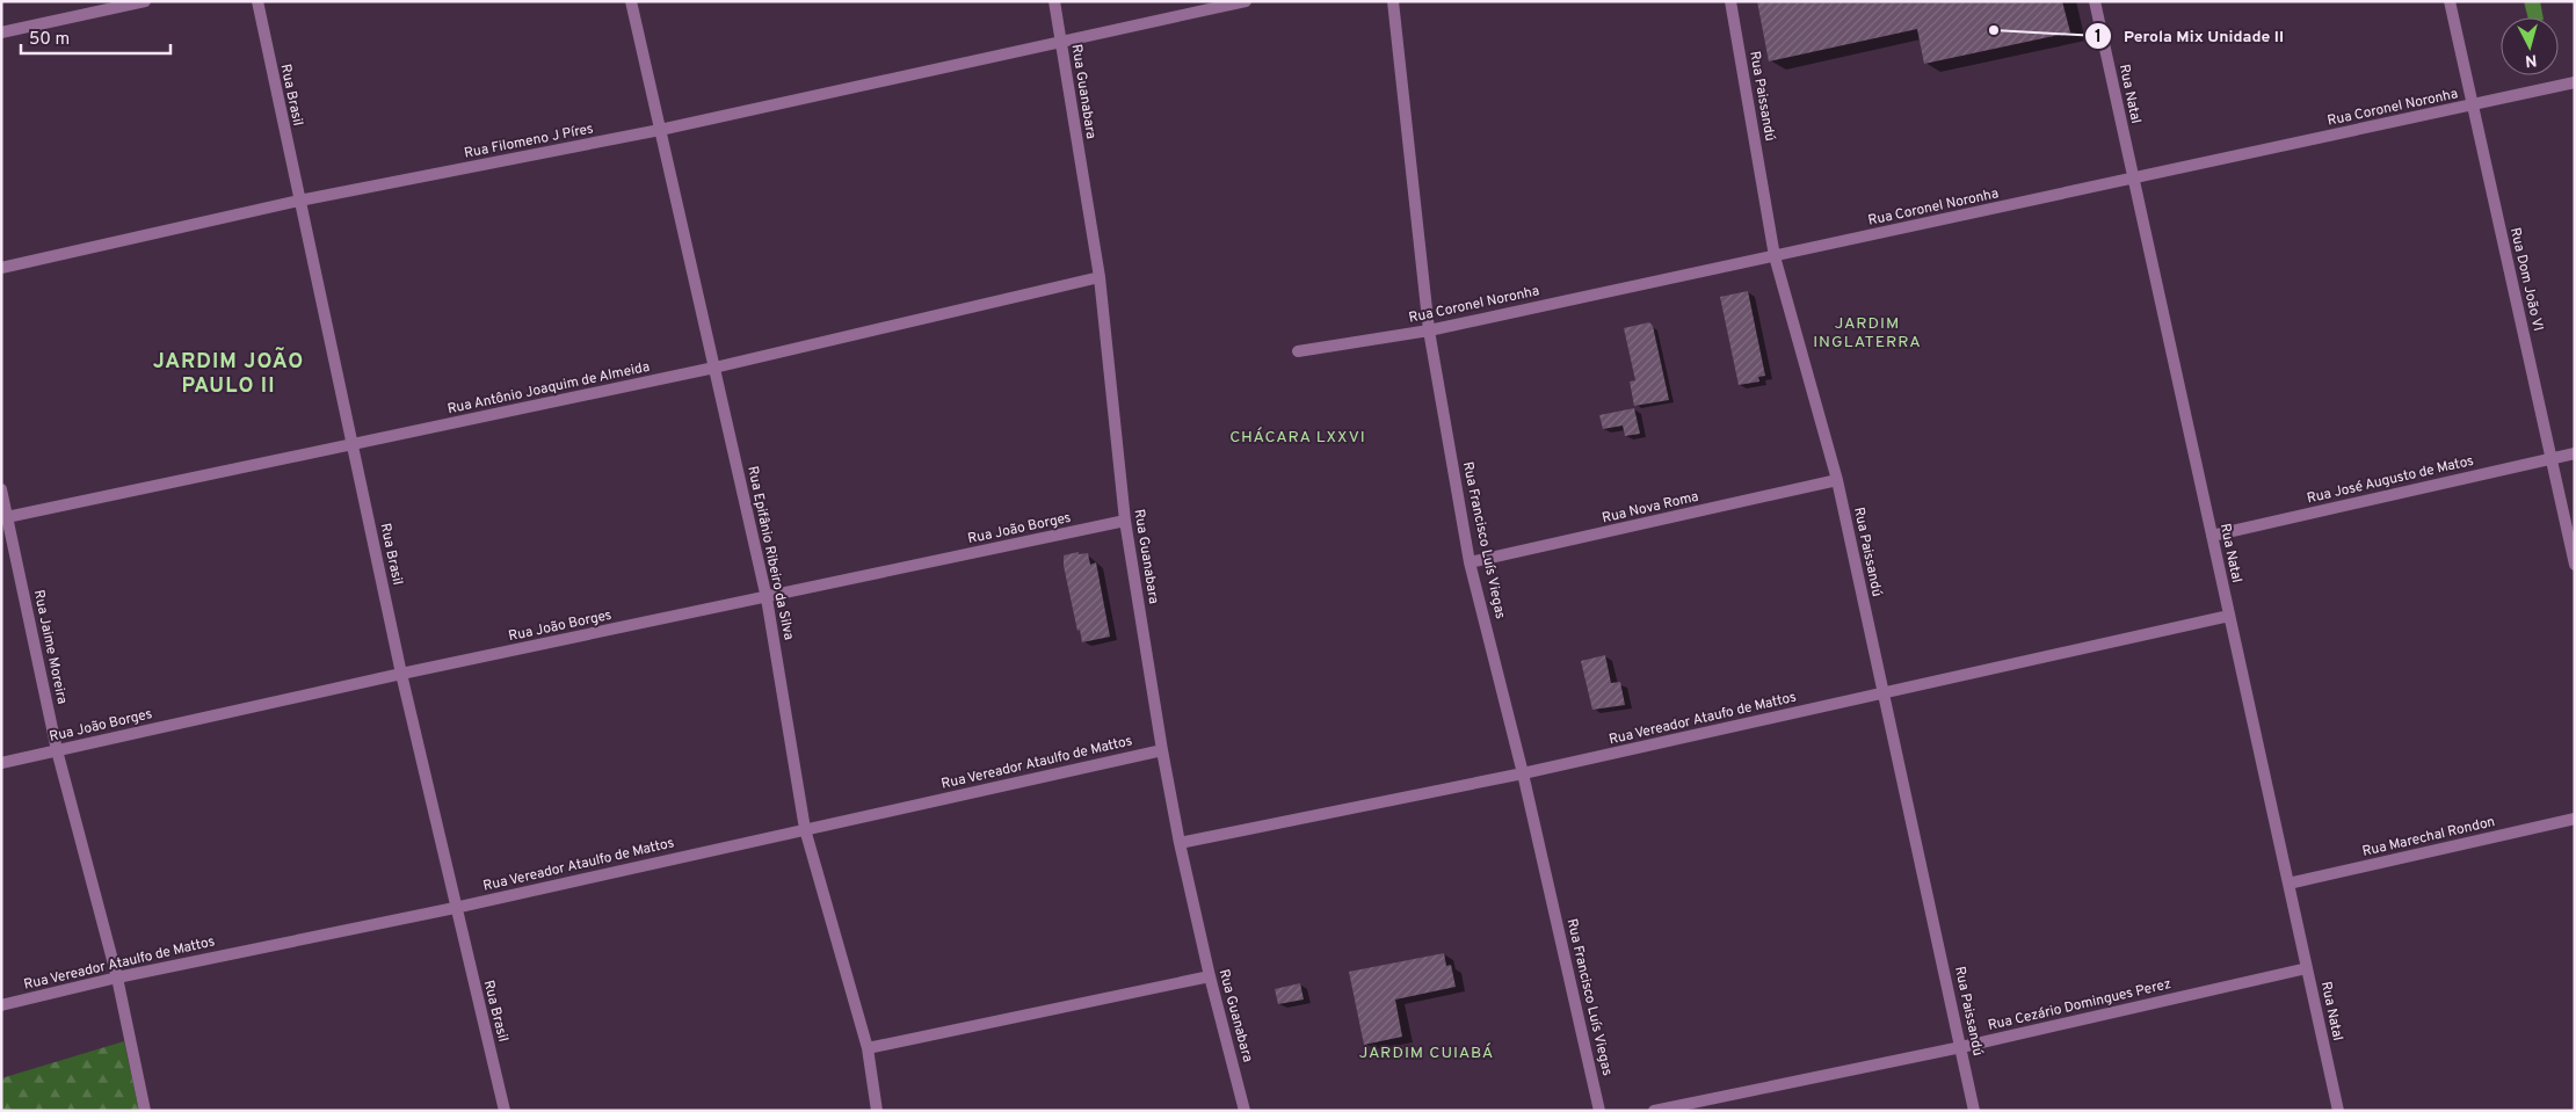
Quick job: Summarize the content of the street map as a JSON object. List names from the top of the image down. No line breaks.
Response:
{"streets":{"street":["Rua Guanabara","Rua Natal","Rua Brasil","Rua Paissandú","Rua Coronel Noronha","Rua Filomeno J Píres","Rua Dom João VI","Rua Antônio Joaquim de Almeida","Rua José Augusto de Matos","Rua Nova Roma","Rua João Borges","Rua Francisco Luís Viegas","Rua Epifânio Ribeiro da Silva","Rua Jaime Moreira","Rua Vereador Ataufo de Mattos","Rua Vereador Ataulfo de Mattos","Rua Marechal Rondon","Rua Cezário Domingues Perez"]},"crossings":[["Rua Guanabara","Rua Filomeno J Píres"],["Rua Guanabara","Rua Antônio Joaquim de Almeida"],["Rua Guanabara","Rua João Borges"],["Rua Guanabara","Rua Vereador Ataufo de Mattos"],["Rua Guanabara","Rua Vereador Ataulfo de Mattos"],["Rua Natal","Rua Coronel Noronha"],["Rua Natal","Rua José Augusto de Matos"],["Rua Natal","Rua Vereador Ataufo de Mattos"],["Rua Natal","Rua Marechal Rondon"],["Rua Natal","Rua Cezário Domingues Perez"],["Rua Brasil","Rua Filomeno J Píres"],["Rua Brasil","Rua Antônio Joaquim de Almeida"],["Rua Brasil","Rua João Borges"],["Rua Brasil","Rua Vereador Ataulfo de Mattos"],["Rua Paissandú","Rua Coronel Noronha"],["Rua Paissandú","Rua Nova Roma"],["Rua Paissandú","Rua Vereador Ataufo de Mattos"],["Rua Paissandú","Rua Cezário Domingues Perez"],["Rua Coronel Noronha","Rua Dom João VI"],["Rua Coronel Noronha","Rua Francisco Luís Viegas"],["Rua Filomeno J Píres","Rua Epifânio Ribeiro da Silva"],["Rua Dom João VI","Rua José Augusto de Matos"],["Rua Antônio Joaquim de Almeida","Rua Epifânio Ribeiro da Silva"],["Rua Antônio Joaquim de Almeida","Rua Jaime Moreira"],["Rua Nova Roma","Rua Francisco Luís Viegas"],["Rua João Borges","Rua Epifânio Ribeiro da Silva"],["Rua João Borges","Rua Jaime Moreira"],["Rua Francisco Luís Viegas","Rua Vereador Ataufo de Mattos"],["Rua Epifânio Ribeiro da Silva","Rua Vereador Ataulfo de Mattos"],["Rua Jaime Moreira","Rua Vereador Ataulfo de Mattos"]],"districts":["JARDIM INGLATERRA","JARDIM JOÃO PAULO II","CHÁCARA LXXVI","JARDIM CUIABÁ"],"places":["Perola Mix Unidade II"],"scale_bar":"50 m","north":"bottom"}
